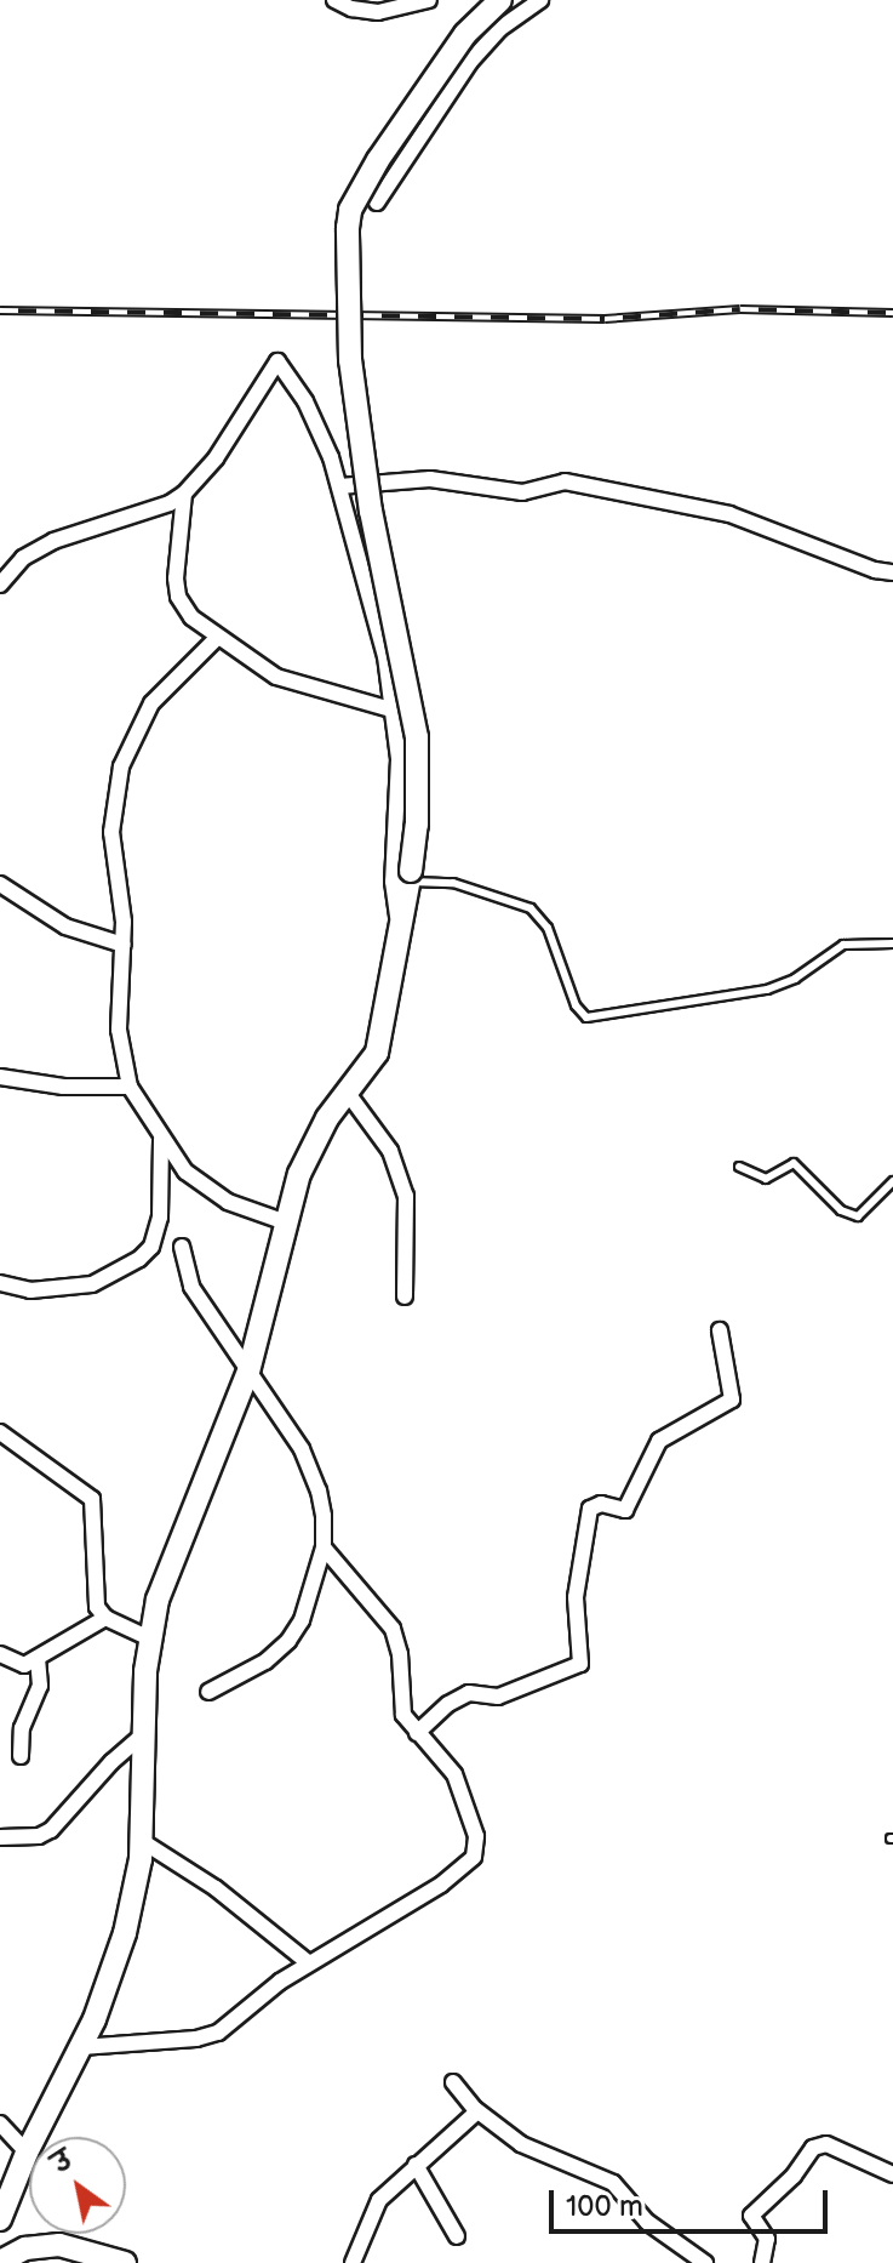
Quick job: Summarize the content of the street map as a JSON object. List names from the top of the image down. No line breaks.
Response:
{"scale_bar":"100 m","north":"top left"}
